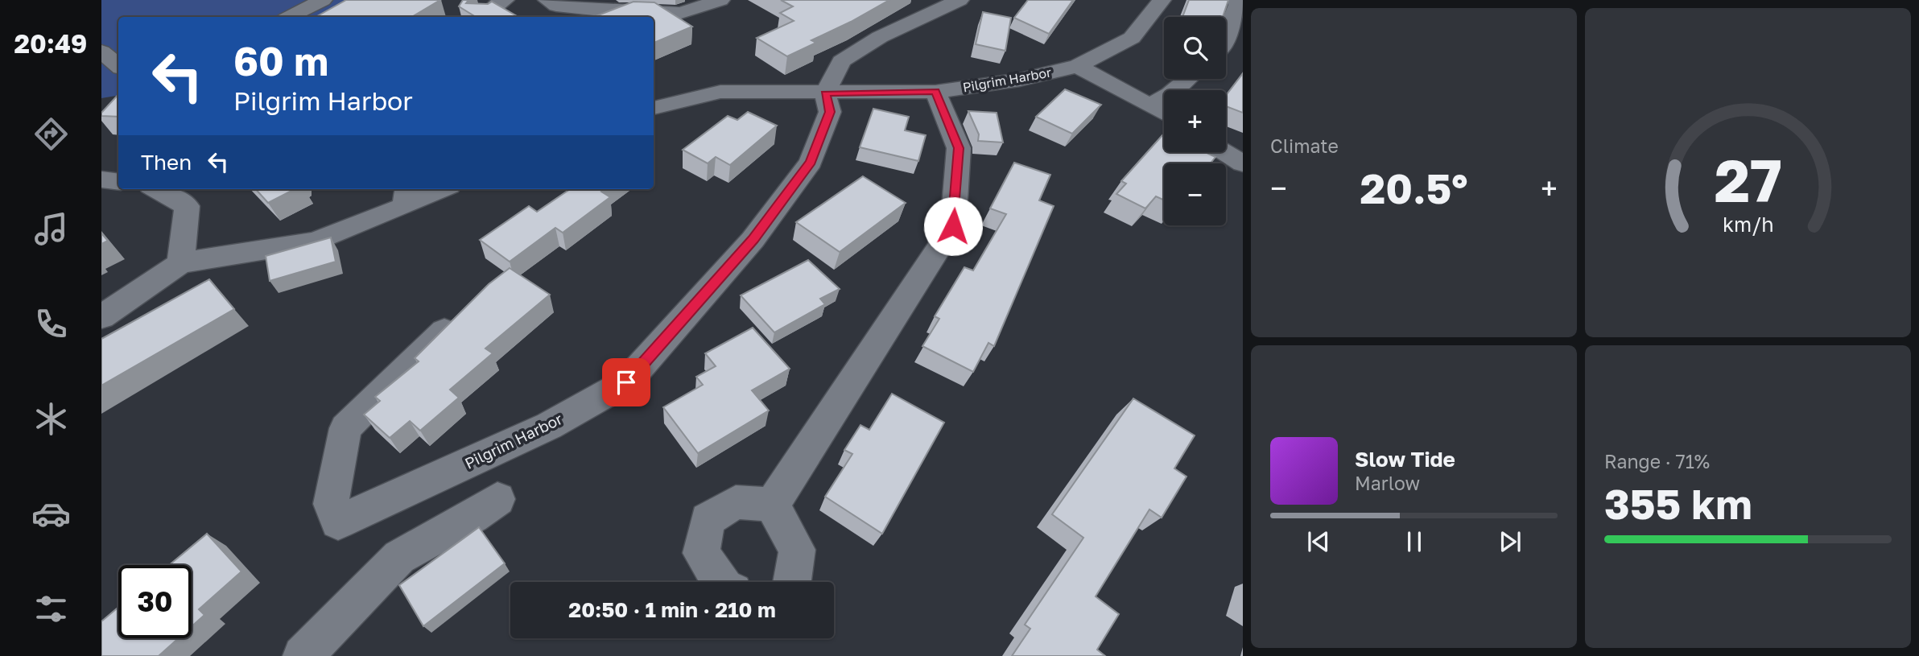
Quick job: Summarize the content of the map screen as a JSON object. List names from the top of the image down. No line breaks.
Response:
{"streets":{"street":["Pilgrim Harbor"]},"page":{"tabs":"20:49","tile":["Climate",["Range · 71%","355 km"]],"map_buttons":["+","−"],"turn":["60 m","Pilgrim Harbor"],"then":"Then","heat":["−","20.5°","+"],"song":["Slow Tide","Marlow"],"limit":"30","trip":"20:50 · 1 min · 210 m","gauge":["27","km/h"]}}
